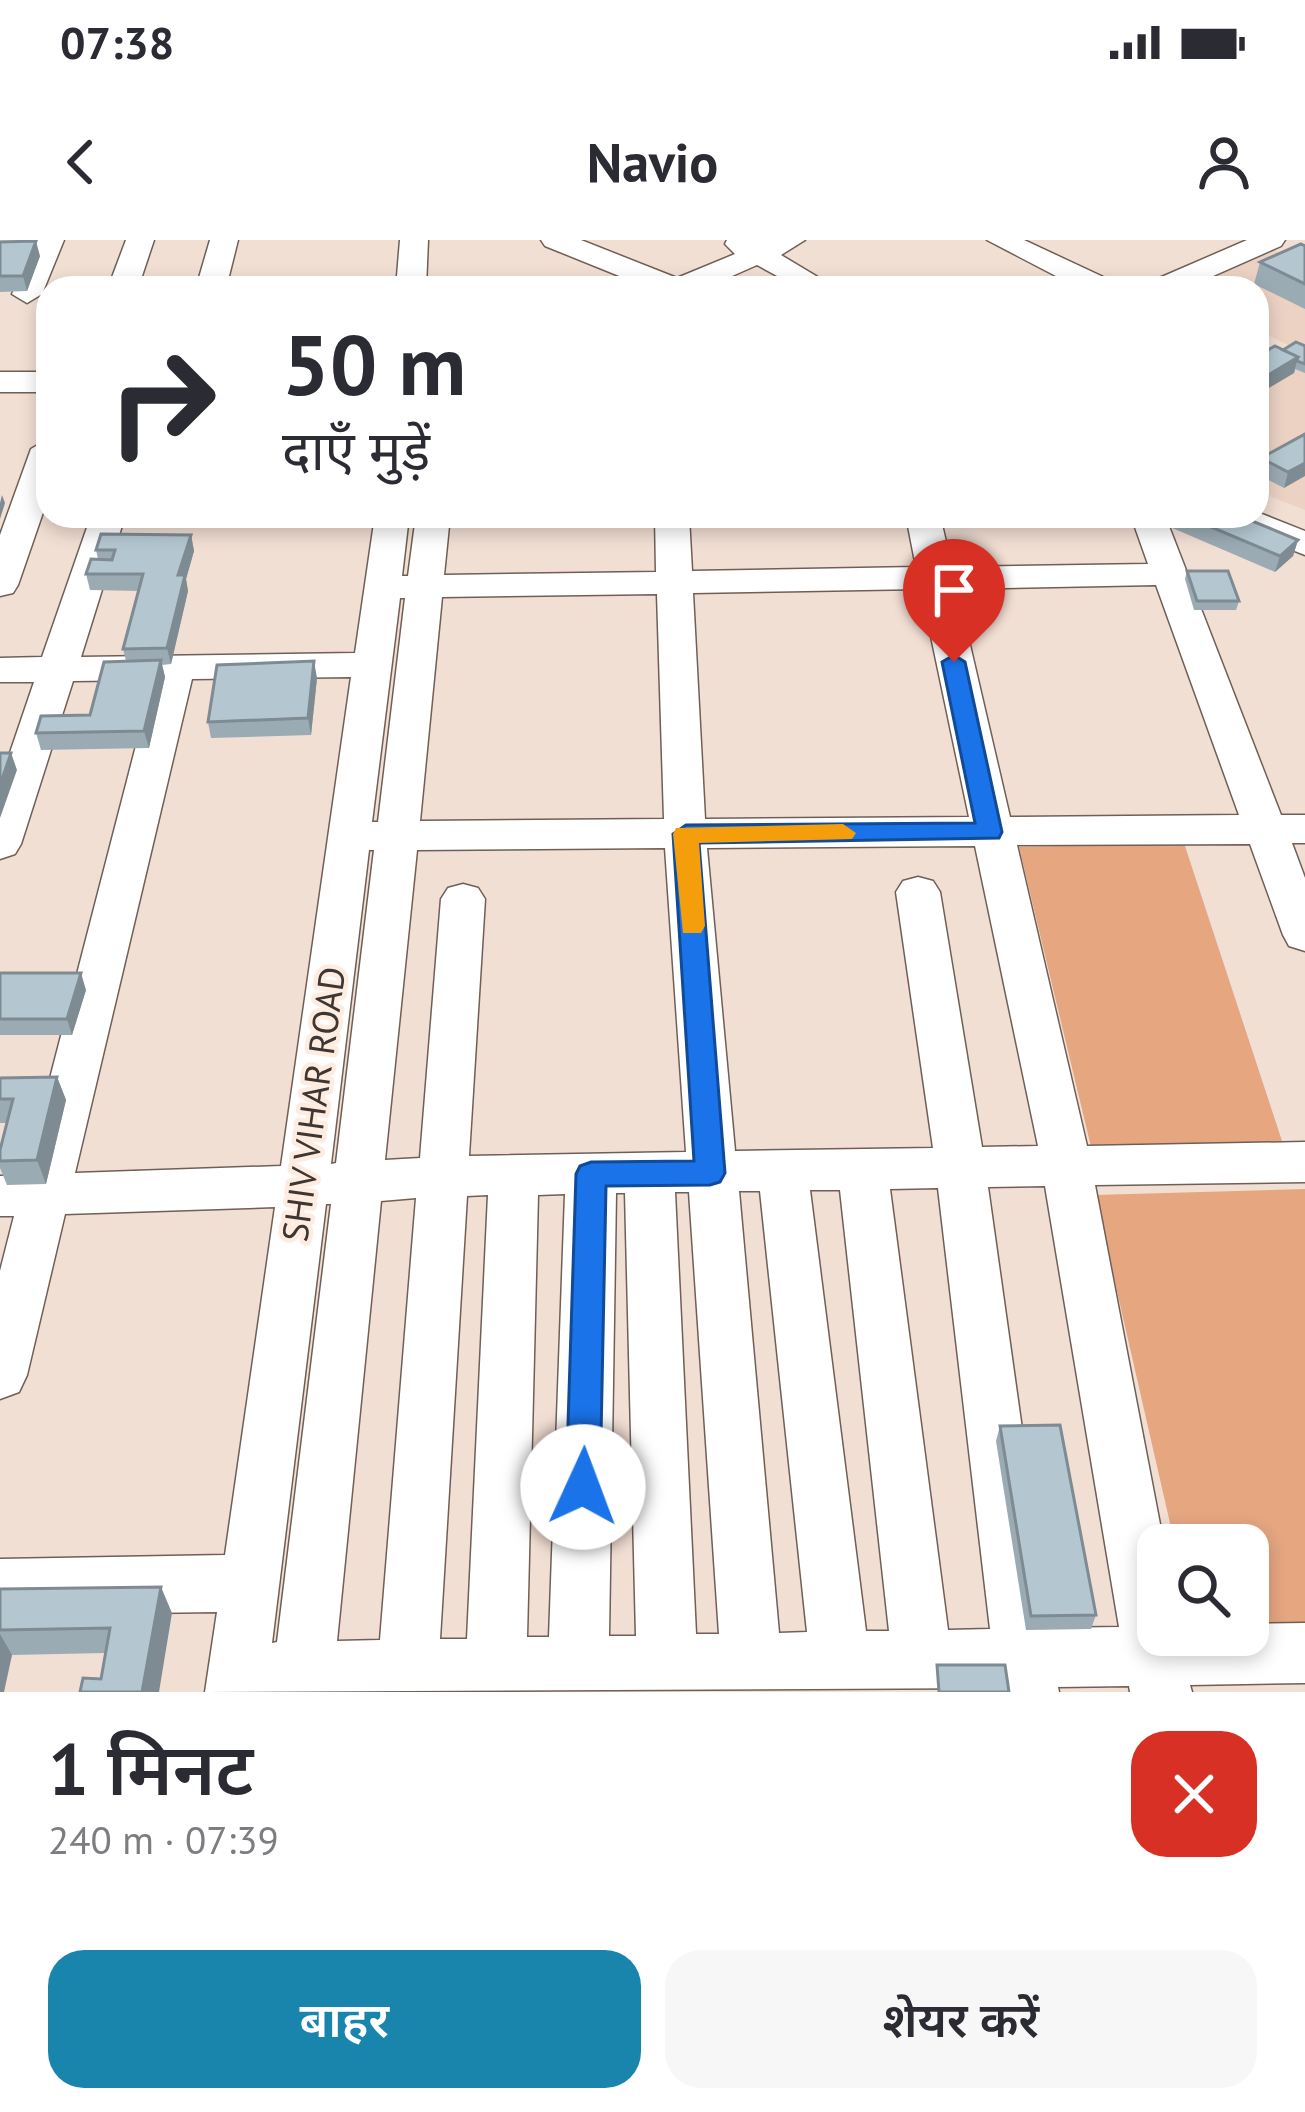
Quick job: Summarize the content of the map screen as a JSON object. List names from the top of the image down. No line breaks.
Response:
{"streets":{"street":["SHIV VIHAR ROAD"]},"page":{"status":"07:38","header":"Navio","turn":["50 m","दाएँ मुड़ें"],"heading":["1 मिनट","240 m · 07:39"],"buttons":["बाहर","शेयर करें"]}}
